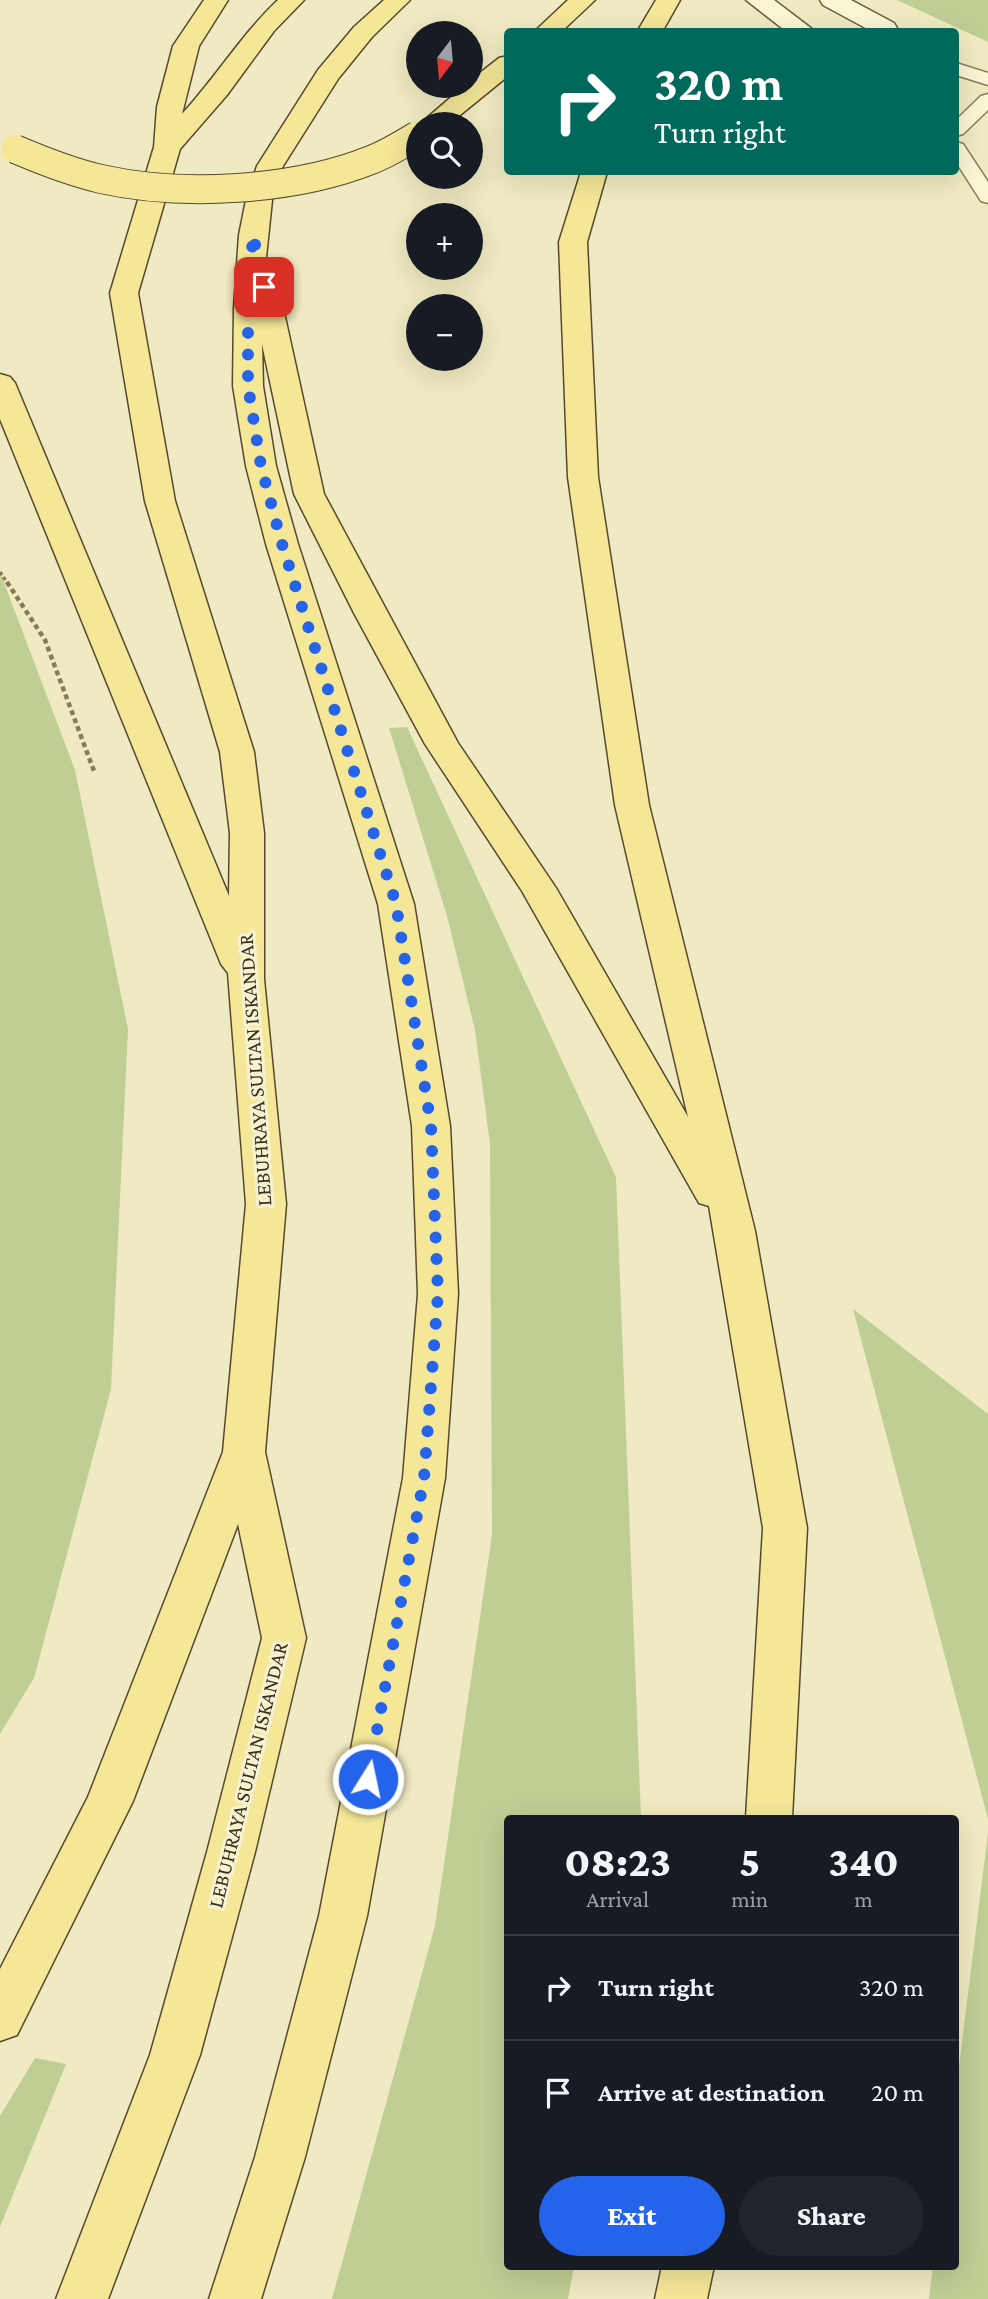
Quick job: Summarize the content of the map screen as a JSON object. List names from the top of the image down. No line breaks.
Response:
{"streets":{"main road":["LEBUHRAYA SULTAN ISKANDAR"]},"north":"bottom","page":{"map_buttons":["+","−"],"turn":["320 m","Turn right"],"eta":["08:23","Arrival","5","min","340","m"],"list":[{"name":"Turn right","value":"320 m"},{"name":"Arrive at destination","value":"20 m"}],"buttons":["Exit","Share"]}}
